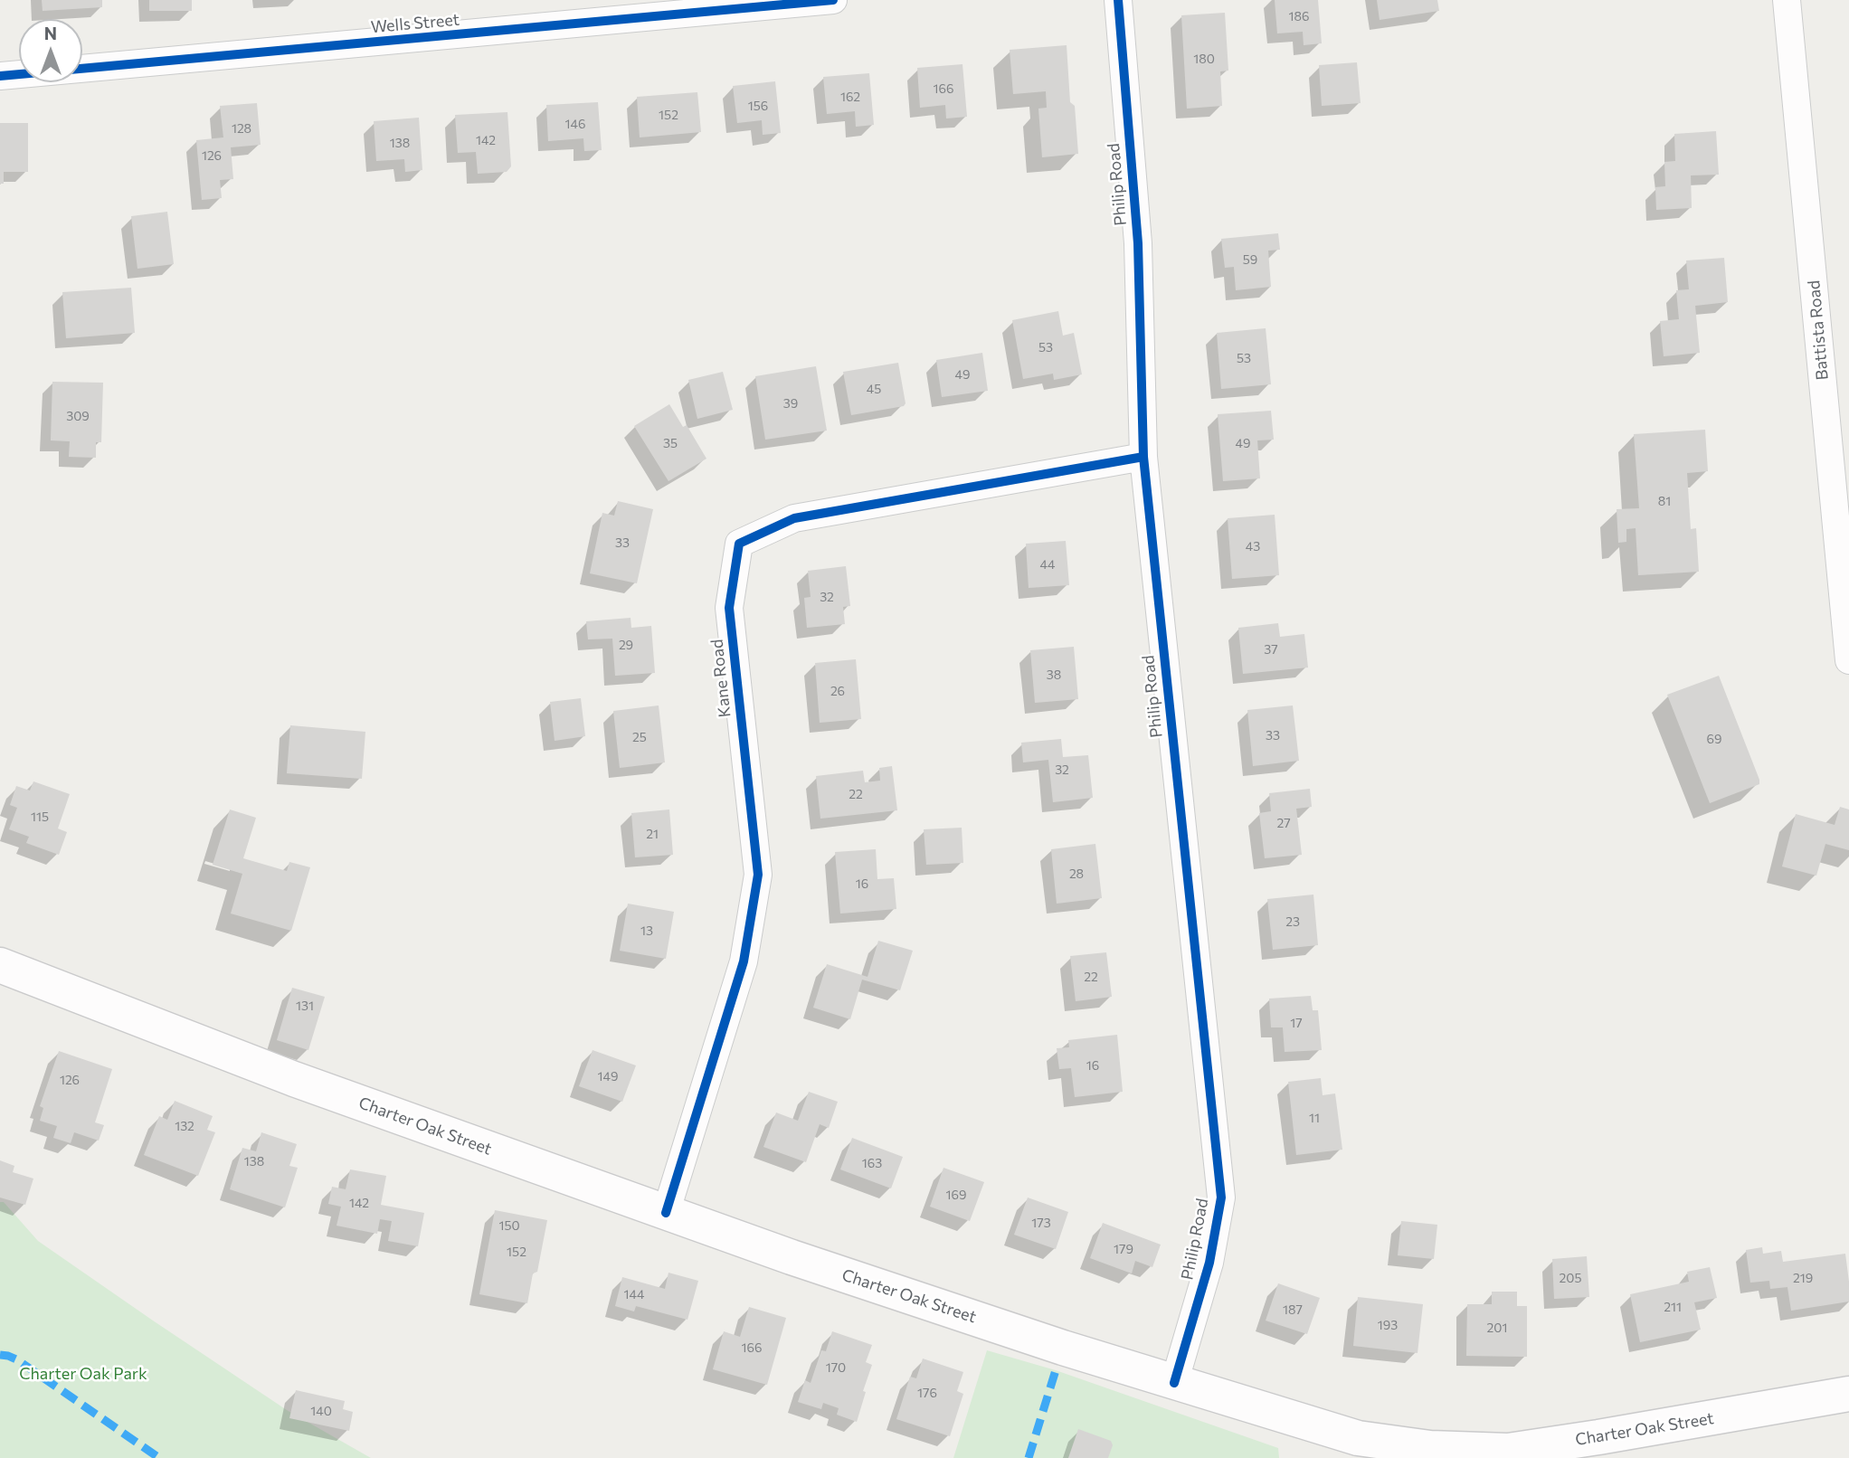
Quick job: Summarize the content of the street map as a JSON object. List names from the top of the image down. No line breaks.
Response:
{"streets":{"main road":["Charter Oak Street"],"street":["Wells Street","Philip Road","Battista Road","Kane Road"]},"crossings":[["Philip Road","Kane Road"],["Philip Road","Charter Oak Street"],["Kane Road","Charter Oak Street"]],"parks":["Charter Oak Park"],"house_numbers":["186","180","166","162","156","152","146","128","142","138","126","59","53","53","49","45","39","309","35","49","81","33","43","44","32","29","37","38","26","33","25","69","32","22","115","27","21","28","16","23","13","22","131","17","16","149","126","11","132","138","163","169","142","173","150","179","152","205","219","144","211","187","193","201","166","170","176","140"],"north":"top"}
